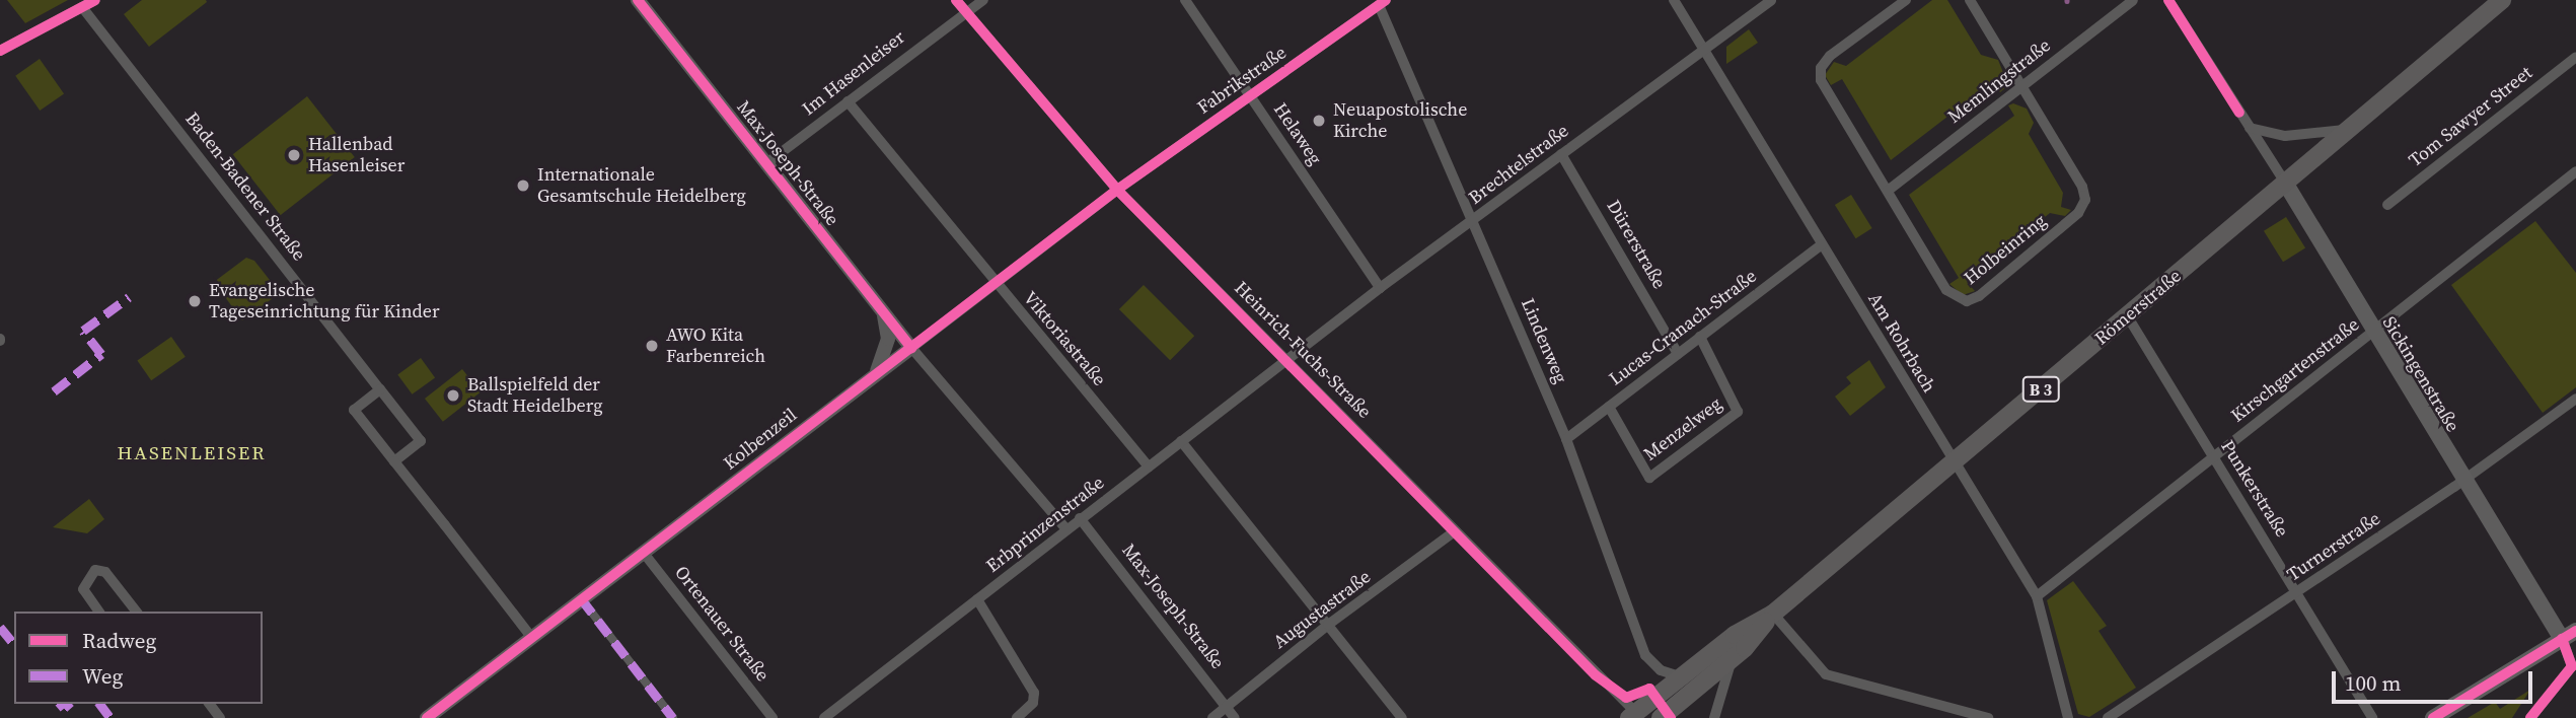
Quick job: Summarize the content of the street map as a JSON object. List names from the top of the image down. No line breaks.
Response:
{"streets":{"main road":["Römerstraße","Sickingenstraße","B 3"],"street":["Im Hasenleiser","Fabrikstraße","Memlingstraße","Tom Sawyer Street","Helaweg","Max-Joseph-Straße","Brechtelstraße","Baden-Badener Straße","Dürerstraße","Holbeinring","Lucas-Cranach-Straße","Viktoriastraße","Lindenweg","Am Rohrbach","Heinrich-Fuchs-Straße","Kirschgartenstraße","Menzelweg","Kolbenzeil","Punkerstraße","Erbprinzenstraße","Turnerstraße","Augustastraße","Ortenauer Straße"]},"crossings":[["Im Hasenleiser","Max-Joseph-Straße"],["Im Hasenleiser","Viktoriastraße"],["Im Hasenleiser","Heinrich-Fuchs-Straße"],["Fabrikstraße","Helaweg"],["Fabrikstraße","Lindenweg"],["Fabrikstraße","Heinrich-Fuchs-Straße"],["Fabrikstraße","Kolbenzeil"],["Memlingstraße","Holbeinring"],["Helaweg","Brechtelstraße"],["Max-Joseph-Straße","Kolbenzeil"],["Max-Joseph-Straße","Erbprinzenstraße"],["Max-Joseph-Straße","Augustastraße"],["Brechtelstraße","Dürerstraße"],["Brechtelstraße","Lindenweg"],["Brechtelstraße","Am Rohrbach"],["Brechtelstraße","Heinrich-Fuchs-Straße"],["Brechtelstraße","Erbprinzenstraße"],["Dürerstraße","Lucas-Cranach-Straße"],["Römerstraße","Lindenweg"],["Römerstraße","Am Rohrbach"],["Römerstraße","Heinrich-Fuchs-Straße"],["Römerstraße","Sickingenstraße"],["Römerstraße","Punkerstraße"],["Lucas-Cranach-Straße","Lindenweg"],["Lucas-Cranach-Straße","Am Rohrbach"],["Lucas-Cranach-Straße","Menzelweg"],["Viktoriastraße","Kolbenzeil"],["Viktoriastraße","Erbprinzenstraße"],["Am Rohrbach","Kirschgartenstraße"],["Heinrich-Fuchs-Straße","Kolbenzeil"],["Heinrich-Fuchs-Straße","Erbprinzenstraße"],["Heinrich-Fuchs-Straße","Augustastraße"],["Kirschgartenstraße","Sickingenstraße"],["Kirschgartenstraße","Punkerstraße"],["Sickingenstraße","Turnerstraße"],["Kolbenzeil","Ortenauer Straße"],["Punkerstraße","Turnerstraße"]],"districts":["HASENLEISER"],"places":["Neuapostolische Kirche","Hallenbad Hasenleiser","Internationale Gesamtschule Heidelberg","Evangelische Tageseinrichtung für Kinder","AWO Kita Farbenreich","Ballspielfeld der Stadt Heidelberg"],"legend":["Radweg","Weg"],"scale_bar":"100 m"}
